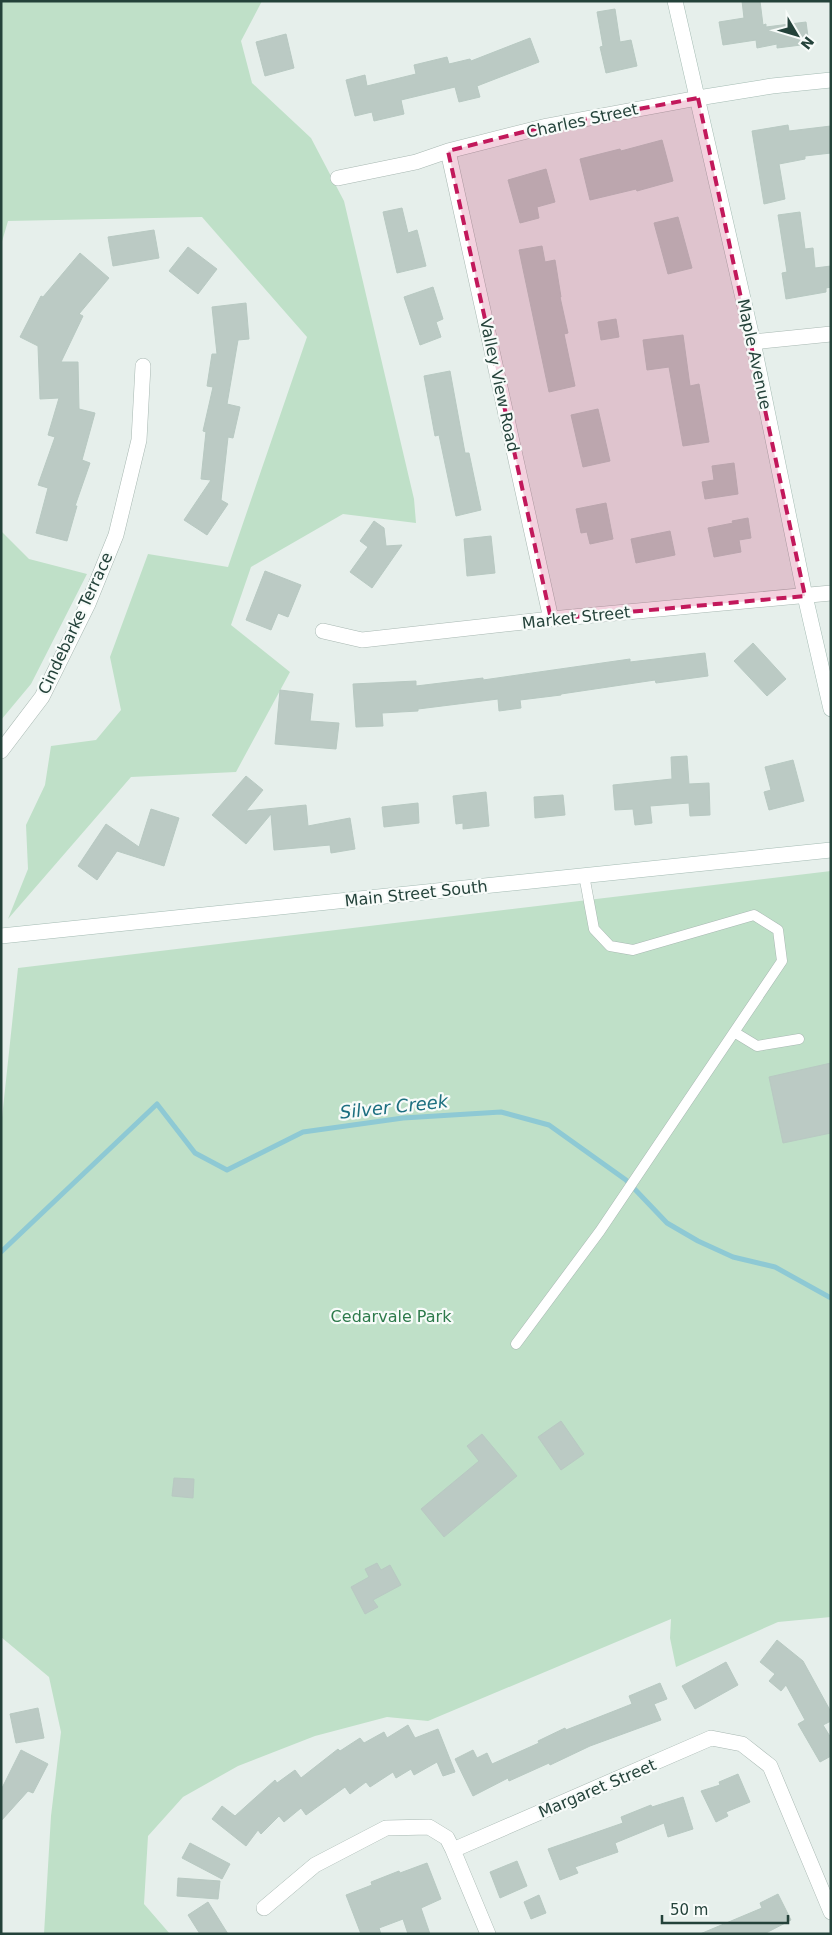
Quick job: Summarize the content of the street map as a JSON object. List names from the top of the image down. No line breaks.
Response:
{"streets":{"street":["Charles Street","Maple Avenue","Valley View Road","Market Street","Cindebarke Terrace","Main Street South","Margaret Street"]},"crossings":[["Charles Street","Maple Avenue"],["Charles Street","Valley View Road"],["Maple Avenue","Market Street"],["Valley View Road","Market Street"]],"water":["Silver Creek"],"parks":["Cedarvale Park"],"scale_bar":"50 m","north":"bottom right"}
